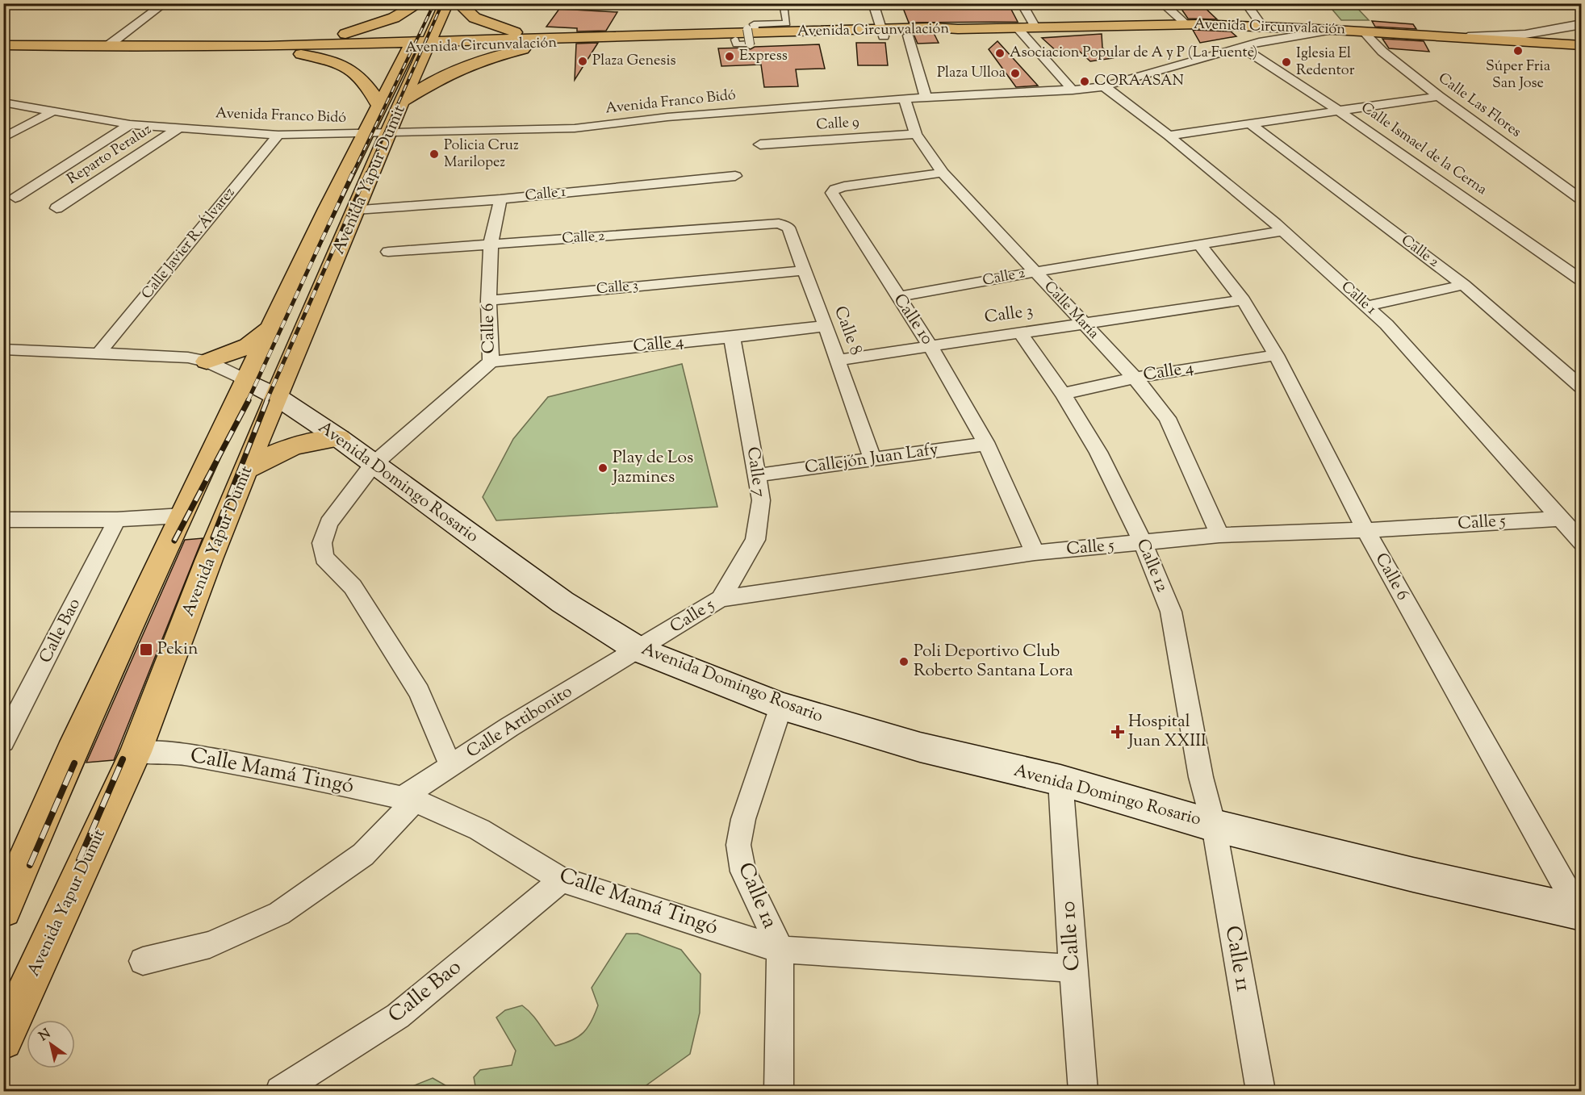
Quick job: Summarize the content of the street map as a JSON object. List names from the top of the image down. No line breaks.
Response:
{"streets":{"main road":["Avenida Circunvalación","Avenida Yapur Dumit","Avenida Domingo Rosario"],"street":["Avenida Franco Bidó","Calle Las Flores","Calle 9","Calle Ismael de la Cerna","Reparto Peraluz","Calle 1","Calle 2","Calle Javier R. Álvarez","Calle 3","Calle María","Calle 10","Calle 6","Calle 8","Calle 4","Callejón Juan Lafy","Calle 7","Calle 5","Calle 12","Calle Bao","Calle Artibonito","Calle Mamá Tingó","Calle 1a","Calle 11"]},"crossings":[["Avenida Circunvalación","Avenida Franco Bidó"],["Avenida Circunvalación","Calle Las Flores"],["Avenida Circunvalación","Avenida Yapur Dumit"],["Avenida Franco Bidó","Calle Ismael de la Cerna"],["Avenida Franco Bidó","Reparto Peraluz"],["Avenida Franco Bidó","Avenida Yapur Dumit"],["Avenida Franco Bidó","Calle 1"],["Avenida Franco Bidó","Calle Javier R. Álvarez"],["Avenida Franco Bidó","Calle María"],["Calle 9","Calle María"],["Avenida Yapur Dumit","Calle 1"],["Avenida Yapur Dumit","Avenida Domingo Rosario"],["Avenida Yapur Dumit","Calle Mamá Tingó"],["Calle 1","Calle 2"],["Calle 1","Calle 6"],["Calle 1","Calle 5"],["Calle 2","Calle María"],["Calle 2","Calle 10"],["Calle 2","Calle 6"],["Calle 2","Calle 8"],["Calle Javier R. Álvarez","Avenida Domingo Rosario"],["Calle 3","Calle María"],["Calle 3","Calle 10"],["Calle 3","Calle 6"],["Calle 3","Calle 8"],["Calle 3","Calle 12"],["Calle María","Calle 10"],["Calle María","Calle 4"],["Calle María","Calle 5"],["Calle 10","Callejón Juan Lafy"],["Calle 10","Avenida Domingo Rosario"],["Calle 10","Calle 5"],["Calle 10","Calle Mamá Tingó"],["Calle 6","Calle 4"],["Calle 6","Avenida Domingo Rosario"],["Calle 6","Calle 5"],["Calle 6","Calle Artibonito"],["Calle 8","Calle 4"],["Calle 8","Callejón Juan Lafy"],["Calle 4","Calle 7"],["Calle 4","Calle 12"],["Callejón Juan Lafy","Calle 7"],["Calle 7","Calle 5"],["Avenida Domingo Rosario","Calle 5"],["Avenida Domingo Rosario","Calle 12"],["Avenida Domingo Rosario","Calle Artibonito"],["Avenida Domingo Rosario","Calle 1a"],["Avenida Domingo Rosario","Calle 11"],["Calle 5","Calle 12"],["Calle 5","Calle Artibonito"],["Calle 12","Calle 11"],["Calle Bao","Calle Mamá Tingó"],["Calle Artibonito","Calle Mamá Tingó"],["Calle Mamá Tingó","Calle 1a"]],"places":{"other":["Súper Fria San Jose","Asociacion Popular de A y P (La Fuente)","Express","Plaza Genesis","Iglesia El Redentor","Plaza Ulloa","CORAASAN","Policia Cruz Marilopez","Play de Los Jazmines","Poli Deportivo Club Roberto Santana Lora"],"transit":["Pekin"],"health":["Hospital Juan XXIII"]},"north":"top left"}
